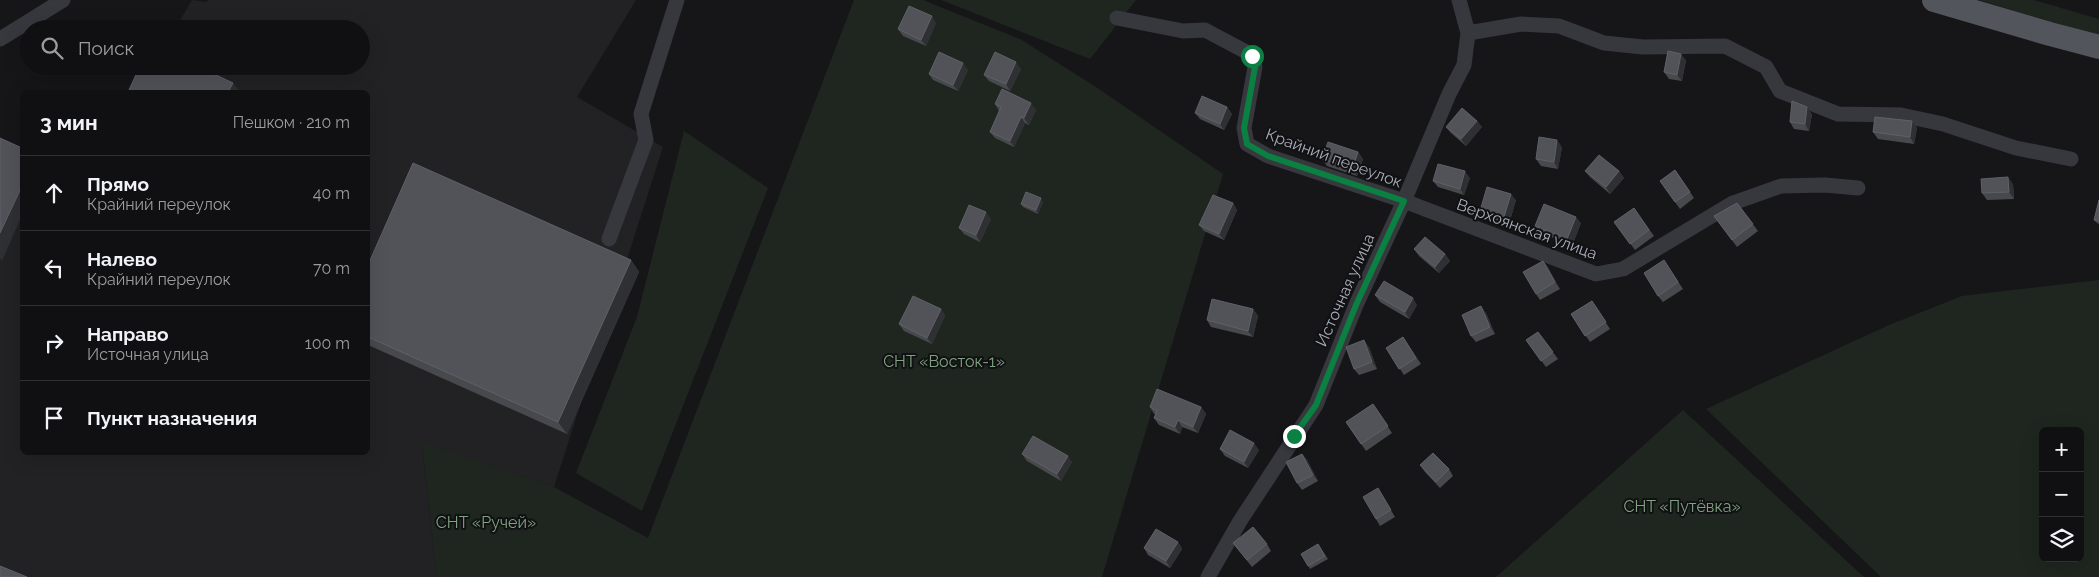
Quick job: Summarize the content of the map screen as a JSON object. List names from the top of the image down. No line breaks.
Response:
{"streets":{"street":["Крайний переулок","Верхоянская улица","Источная улица"]},"crossings":[["Крайний переулок","Верхоянская улица"],["Крайний переулок","Источная улица"],["Верхоянская улица","Источная улица"]],"parks":["СНТ «Восток-1»","СНТ «Путёвка»","СНТ «Ручей»"],"page":{"search":"Поиск","heading":["3 мин","Пешком · 210 m"],"list":[["Прямо","Крайний переулок","40 m"],["Налево","Крайний переулок","70 m"],["Направо","Источная улица","100 m"],"Пункт назначения"],"map_buttons":["+","−"]}}
